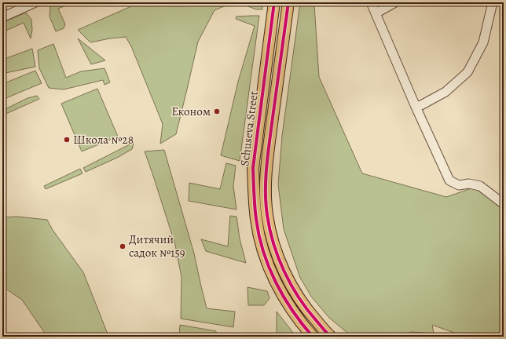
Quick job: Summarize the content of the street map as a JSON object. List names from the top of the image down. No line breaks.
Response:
{"streets":{"main road":["Schuseva Street"]},"places":["Економ","Школа №28","Дитячий садок №159"]}
